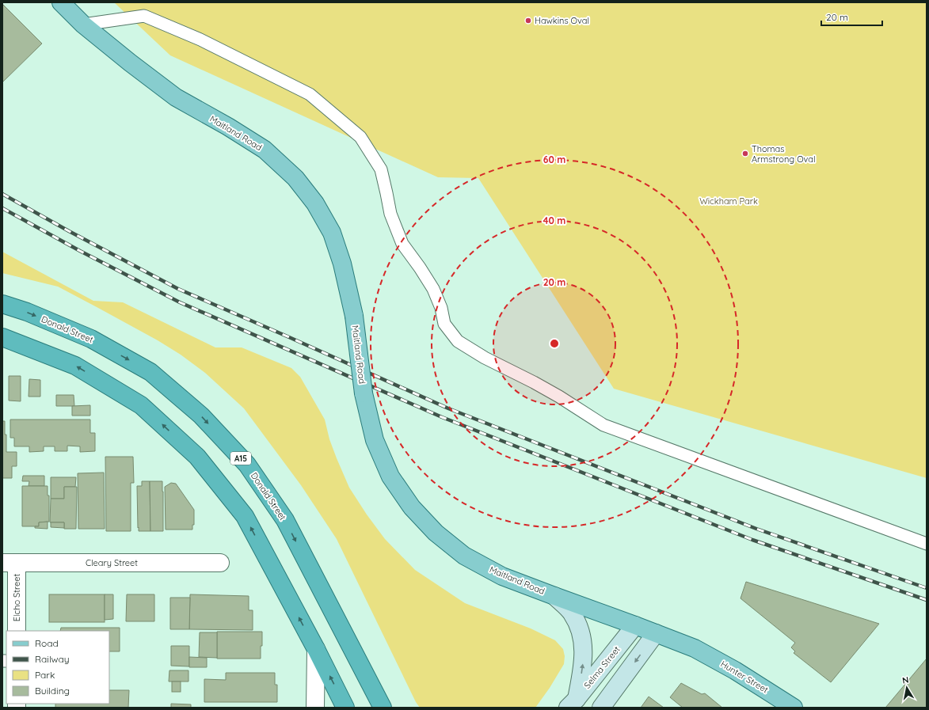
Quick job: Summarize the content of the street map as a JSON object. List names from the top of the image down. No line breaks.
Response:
{"streets":{"highway":["Donald Street","A15"],"main road":["Maitland Road","Selma Street","Hunter Street"],"street":["Cleary Street","Elcho Street"]},"crossings":[["Maitland Road","Selma Street"],["Maitland Road","Hunter Street"],["Cleary Street","Elcho Street"]],"parks":["Wickham Park"],"places":["Hawkins Oval","Thomas Armstrong Oval"],"legend":["Road","Railway","Park","Building"],"scale_bar":"20 m","north":"top","rings":["60 m","40 m","20 m"]}
